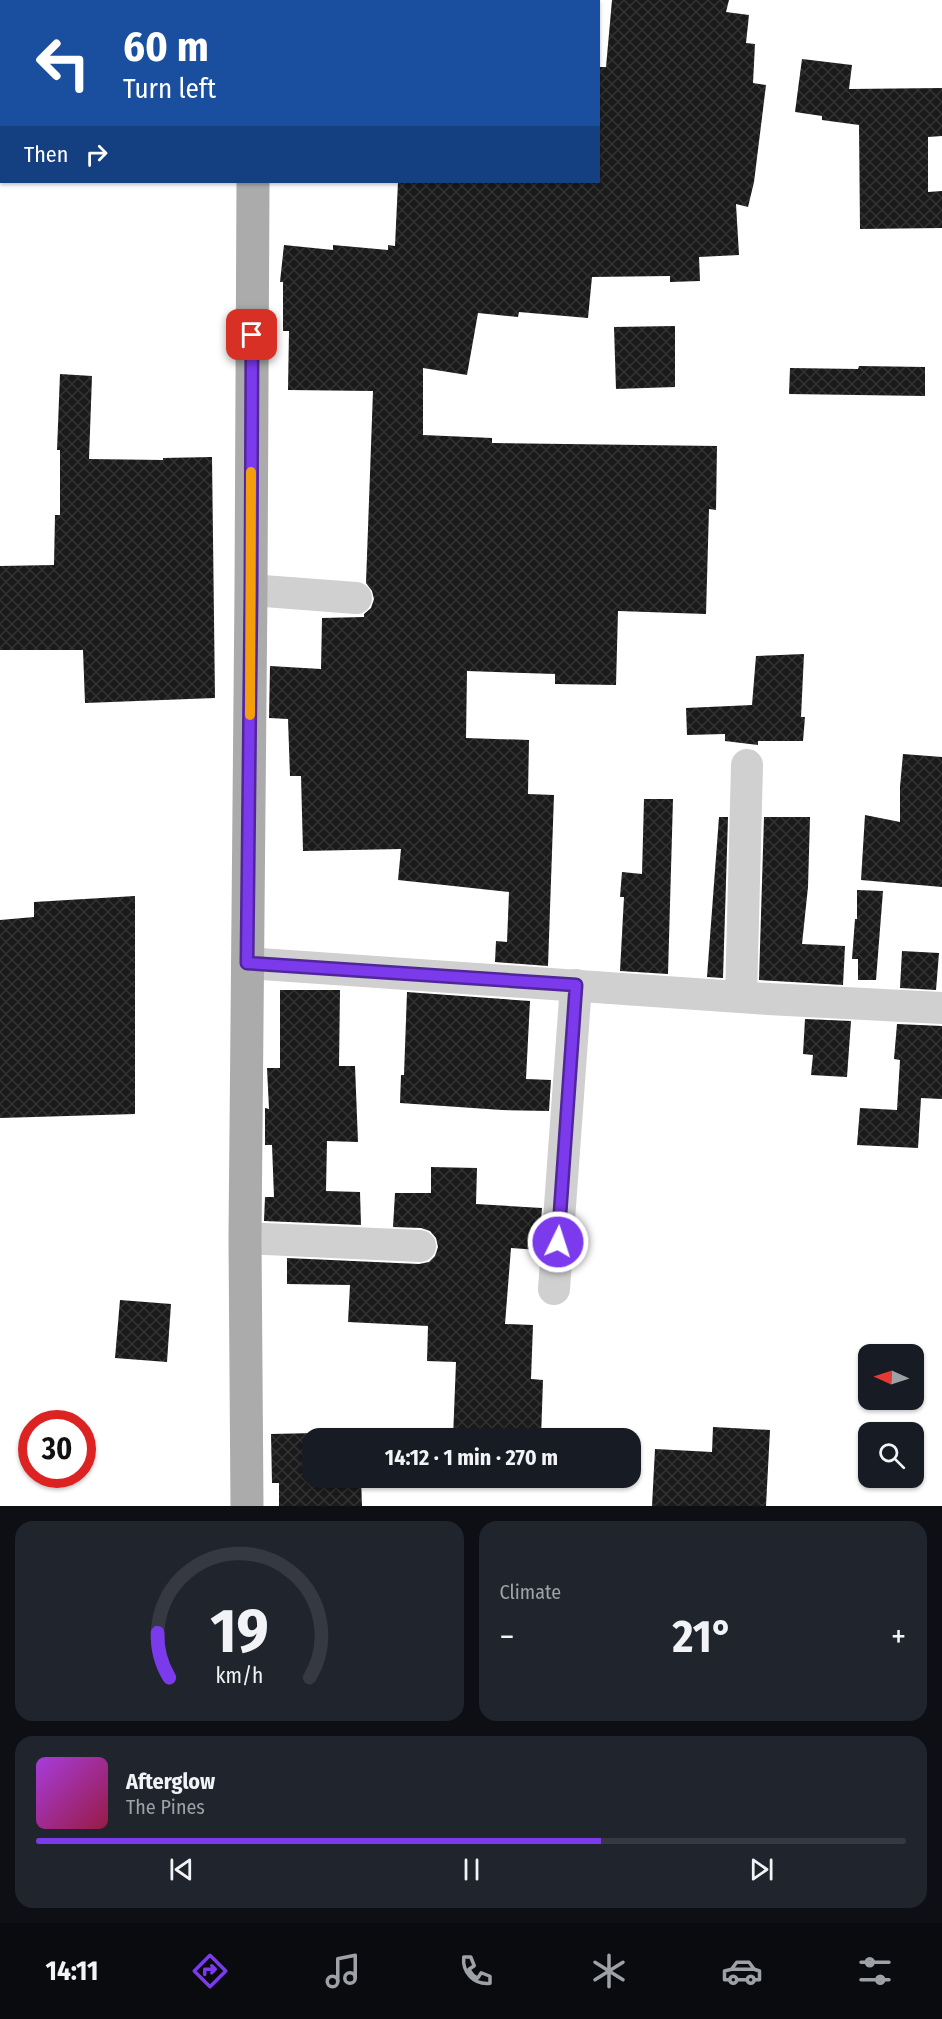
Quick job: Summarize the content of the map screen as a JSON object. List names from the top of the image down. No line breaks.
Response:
{"north":"left","page":{"turn":["60 m","Turn left"],"then":"Then","limit":"30","trip":"14:12 · 1 min · 270 m","tile":"Climate","heat":["−","21°","+"],"song":["Afterglow","The Pines"],"tabs":"14:11","gauge":["19","km/h"]}}
